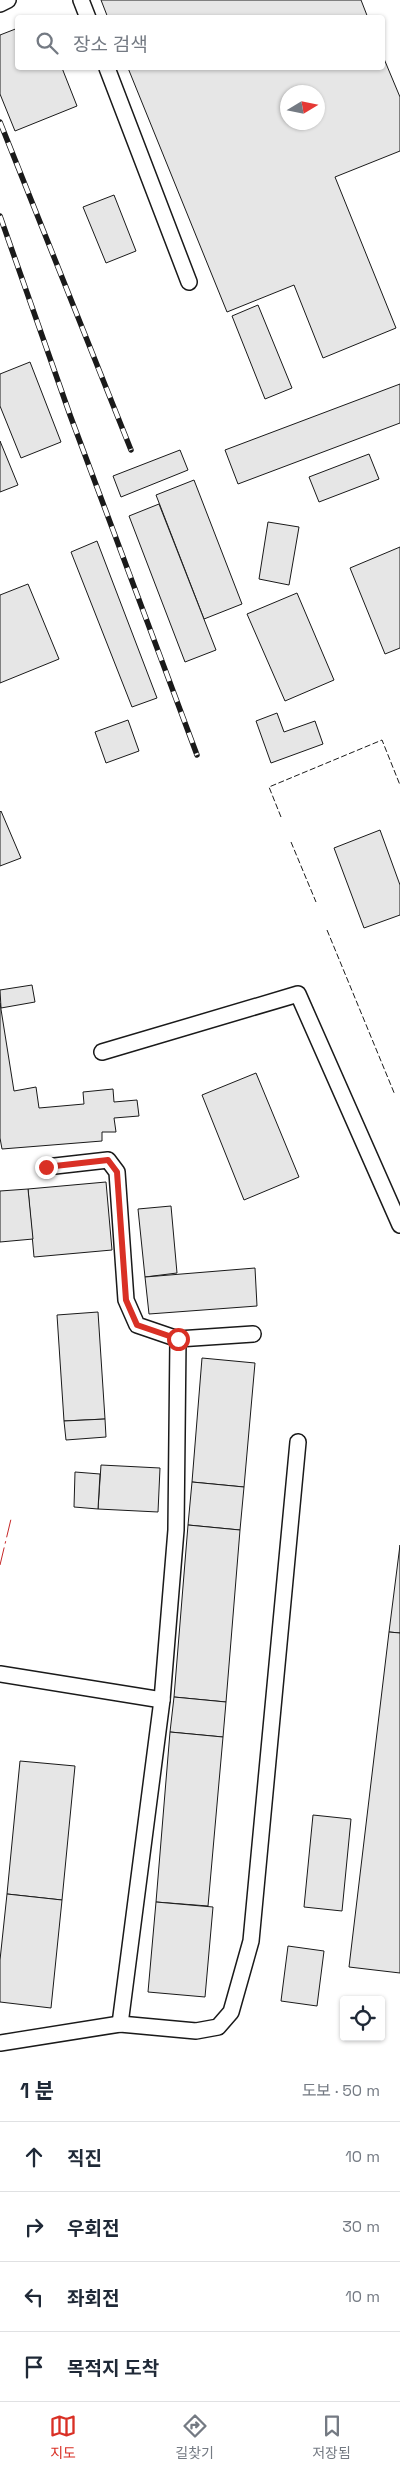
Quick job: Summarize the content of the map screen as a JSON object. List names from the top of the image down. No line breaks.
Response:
{"north":"right","page":{"search":"장소 검색","heading":["1 분","도보 · 50 m"],"list":[["직진","10 m"],["우회전","30 m"],["좌회전","10 m"],"목적지 도착"],"nav":["지도","길찾기","저장됨"]}}
